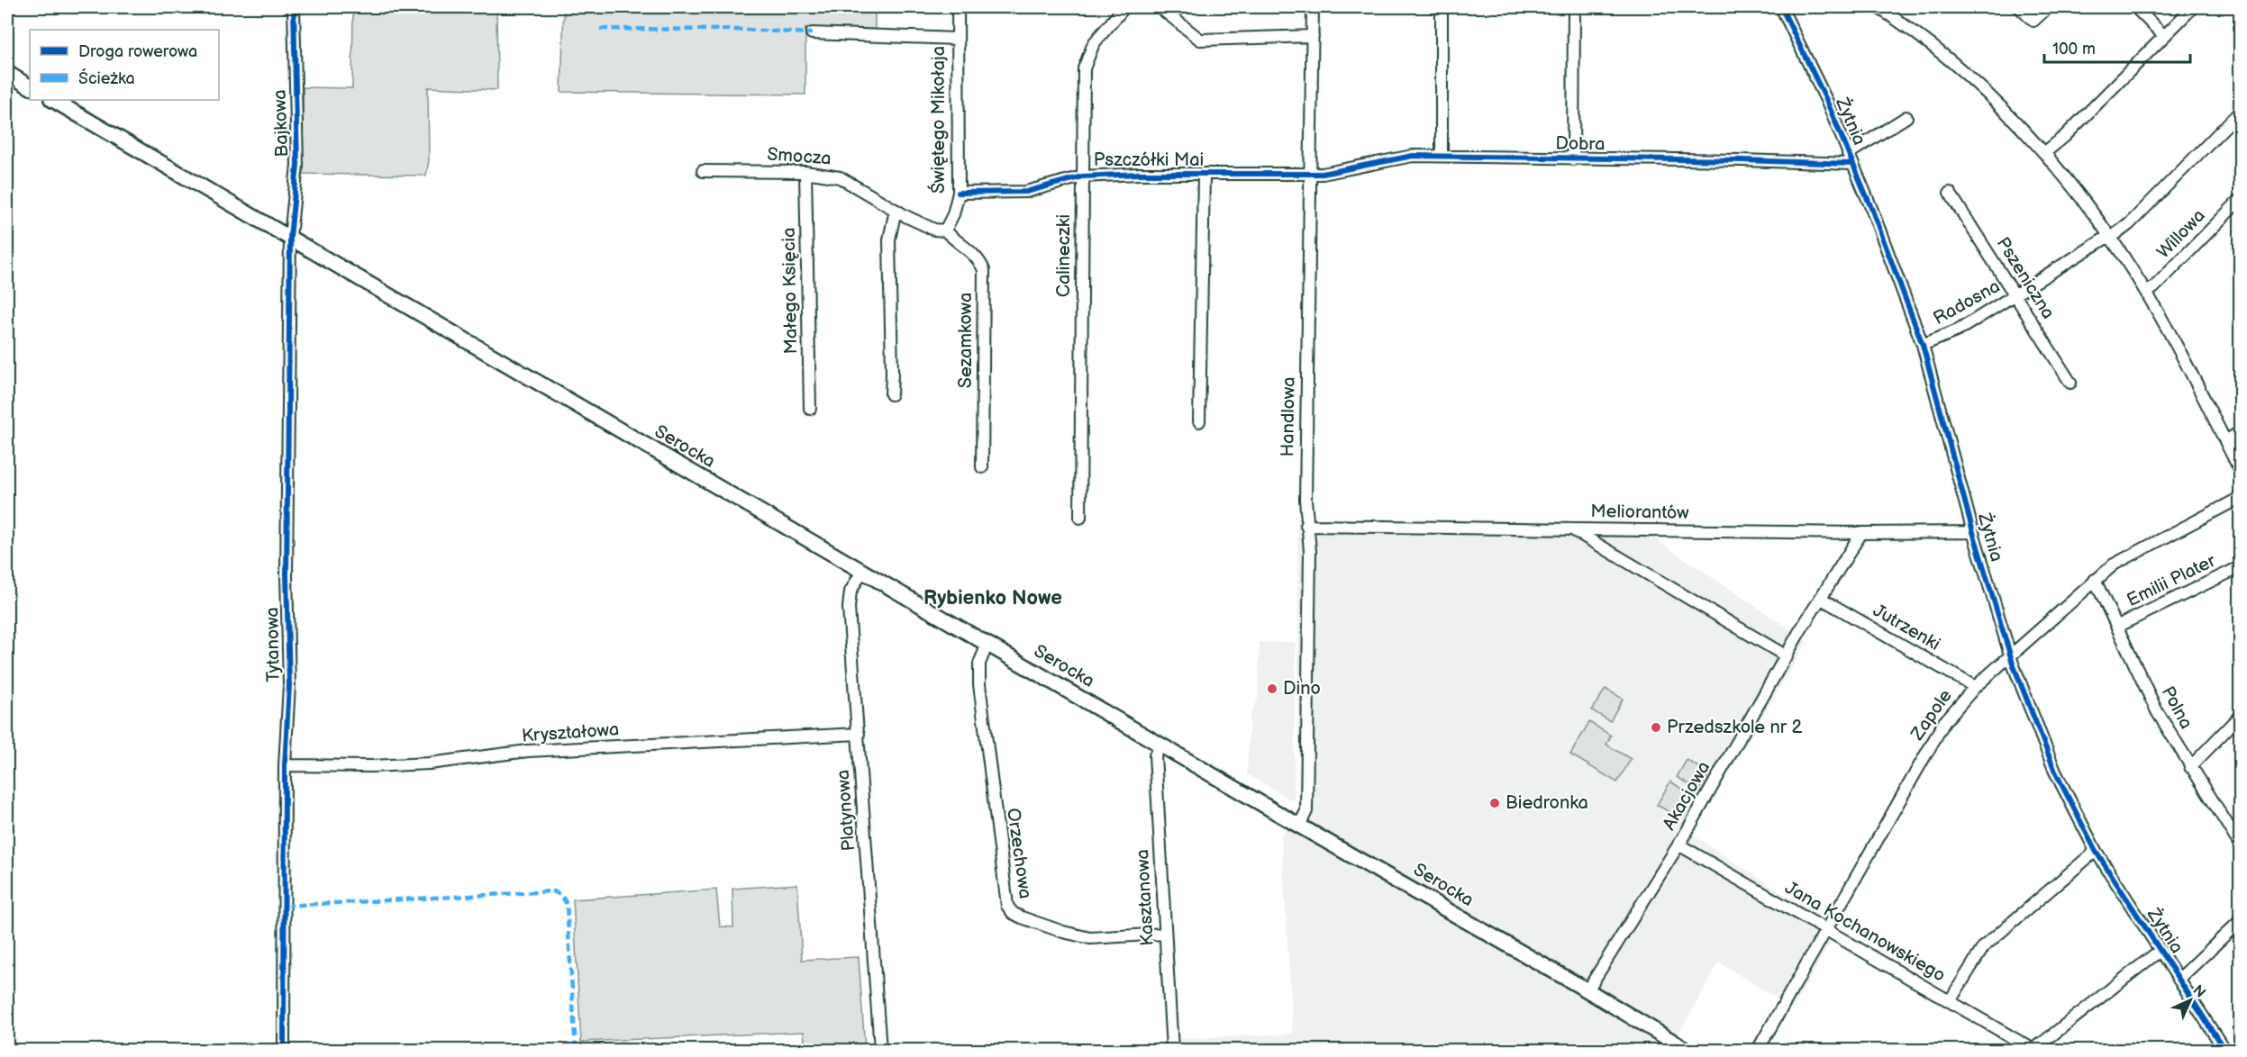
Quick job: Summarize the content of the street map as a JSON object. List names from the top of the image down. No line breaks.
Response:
{"streets":{"main road":["Serocka"],"street":["Świętego Mikołaja","Żytnia","Bajkowa","Dobra","Smocza","Pszczółki Mai","Willowa","Calineczki","Pszeniczna","Małego Księcia","Radosna","Sezamkowa","Handlowa","Meliorantów","Emilii Plater","Jutrzenki","Tytanowa","Polna","Zapole","Kryształowa","Akacjowa","Platynowa","Orzechowa","Kasztanowa","Jana Kochanowskiego"]},"crossings":[["Świętego Mikołaja","Smocza"],["Świętego Mikołaja","Pszczółki Mai"],["Świętego Mikołaja","Sezamkowa"],["Żytnia","Dobra"],["Żytnia","Radosna"],["Żytnia","Meliorantów"],["Żytnia","Zapole"],["Bajkowa","Serocka"],["Bajkowa","Tytanowa"],["Dobra","Pszczółki Mai"],["Dobra","Handlowa"],["Smocza","Małego Księcia"],["Smocza","Sezamkowa"],["Pszczółki Mai","Calineczki"],["Pszczółki Mai","Handlowa"],["Pszeniczna","Radosna"],["Handlowa","Serocka"],["Handlowa","Meliorantów"],["Serocka","Tytanowa"],["Serocka","Akacjowa"],["Serocka","Platynowa"],["Serocka","Orzechowa"],["Serocka","Kasztanowa"],["Meliorantów","Akacjowa"],["Emilii Plater","Polna"],["Jutrzenki","Zapole"],["Jutrzenki","Akacjowa"],["Tytanowa","Kryształowa"],["Polna","Zapole"],["Zapole","Jana Kochanowskiego"],["Kryształowa","Platynowa"],["Akacjowa","Jana Kochanowskiego"],["Orzechowa","Kasztanowa"]],"districts":["Rybienko Nowe"],"places":["Dino","Przedszkole nr 2","Biedronka"],"legend":["Droga rowerowa","Ścieżka"],"scale_bar":"100 m","north":"top right"}
